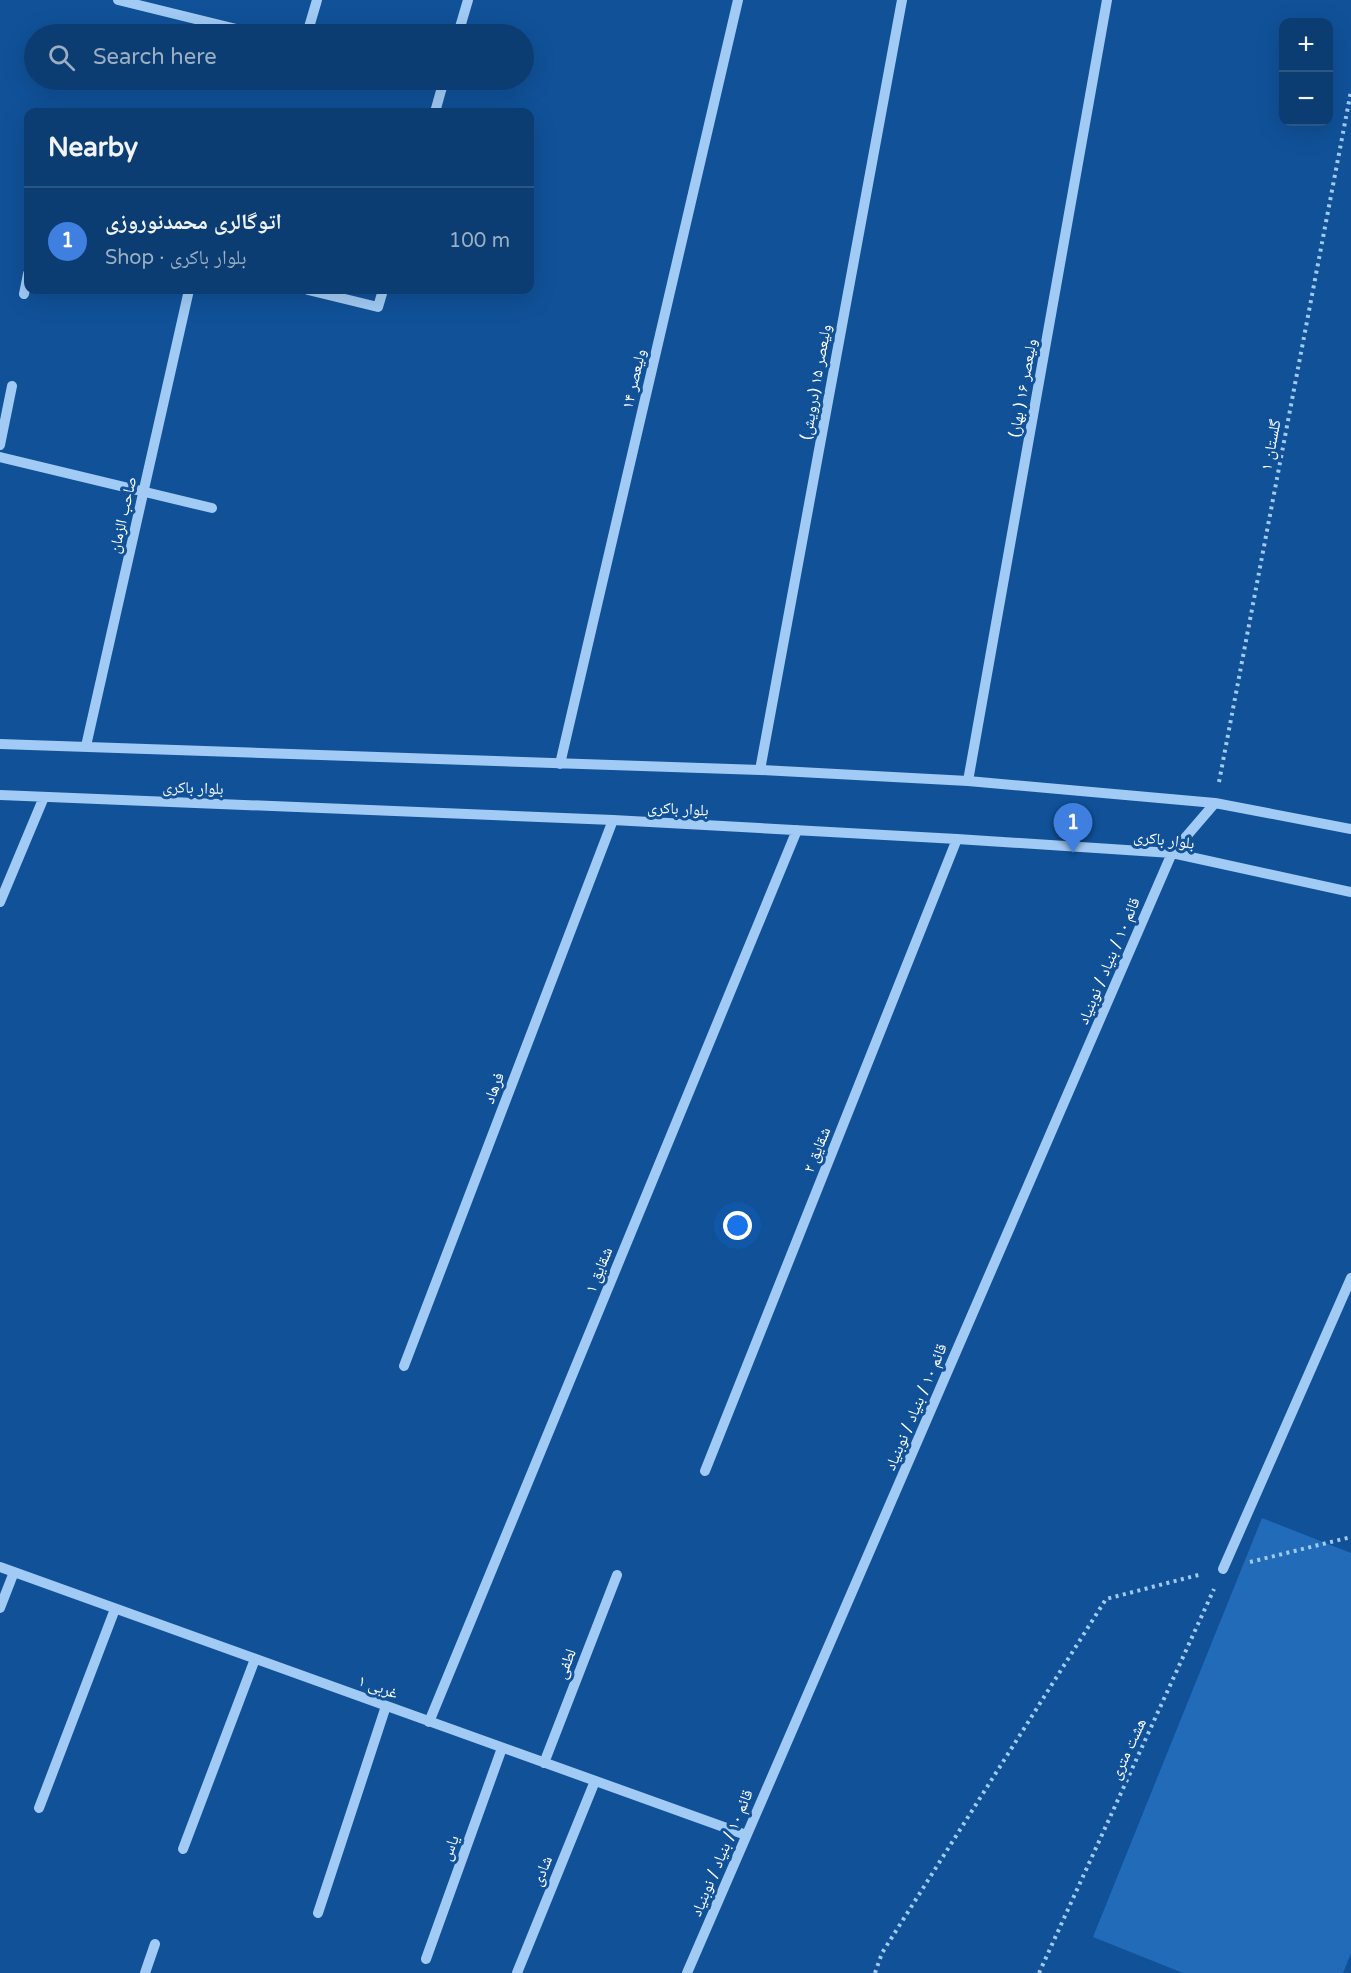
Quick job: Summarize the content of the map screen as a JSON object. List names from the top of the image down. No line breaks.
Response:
{"streets":{"street":["ولیعصر ۱۴","ولیعصر ۱۵ (درویش)","ولیعصر ۱۶ ( بهار)","صاحب الزمان","بلوار باکری","قائم ۱۰ / بنیاد / نوبنیاد","فرهاد","شقایق ۲","شقایق ۱","لطفی","۱ غربی","یاس","شادی"],"path":["گلستان ۱","هشت متری"]},"crossings":[["گلستان ۱","قائم ۱۰ / بنیاد / نوبنیاد"],["بلوار باکری","قائم ۱۰ / بنیاد / نوبنیاد"],["بلوار باکری","فرهاد"],["بلوار باکری","شقایق ۲"],["بلوار باکری","شقایق ۱"],["قائم ۱۰ / بنیاد / نوبنیاد","۱ غربی"],["شقایق ۱","۱ غربی"],["لطفی","۱ غربی"],["۱ غربی","یاس"],["۱ غربی","شادی"]],"page":{"map_buttons":["+","−"],"search":"Search here","heading":"Nearby","list":[{"mark":"1","name":"اتوگالری محمدنوروزی","note":"Shop · بلوار باکری","value":"100 m"}],"pins":"1"}}
